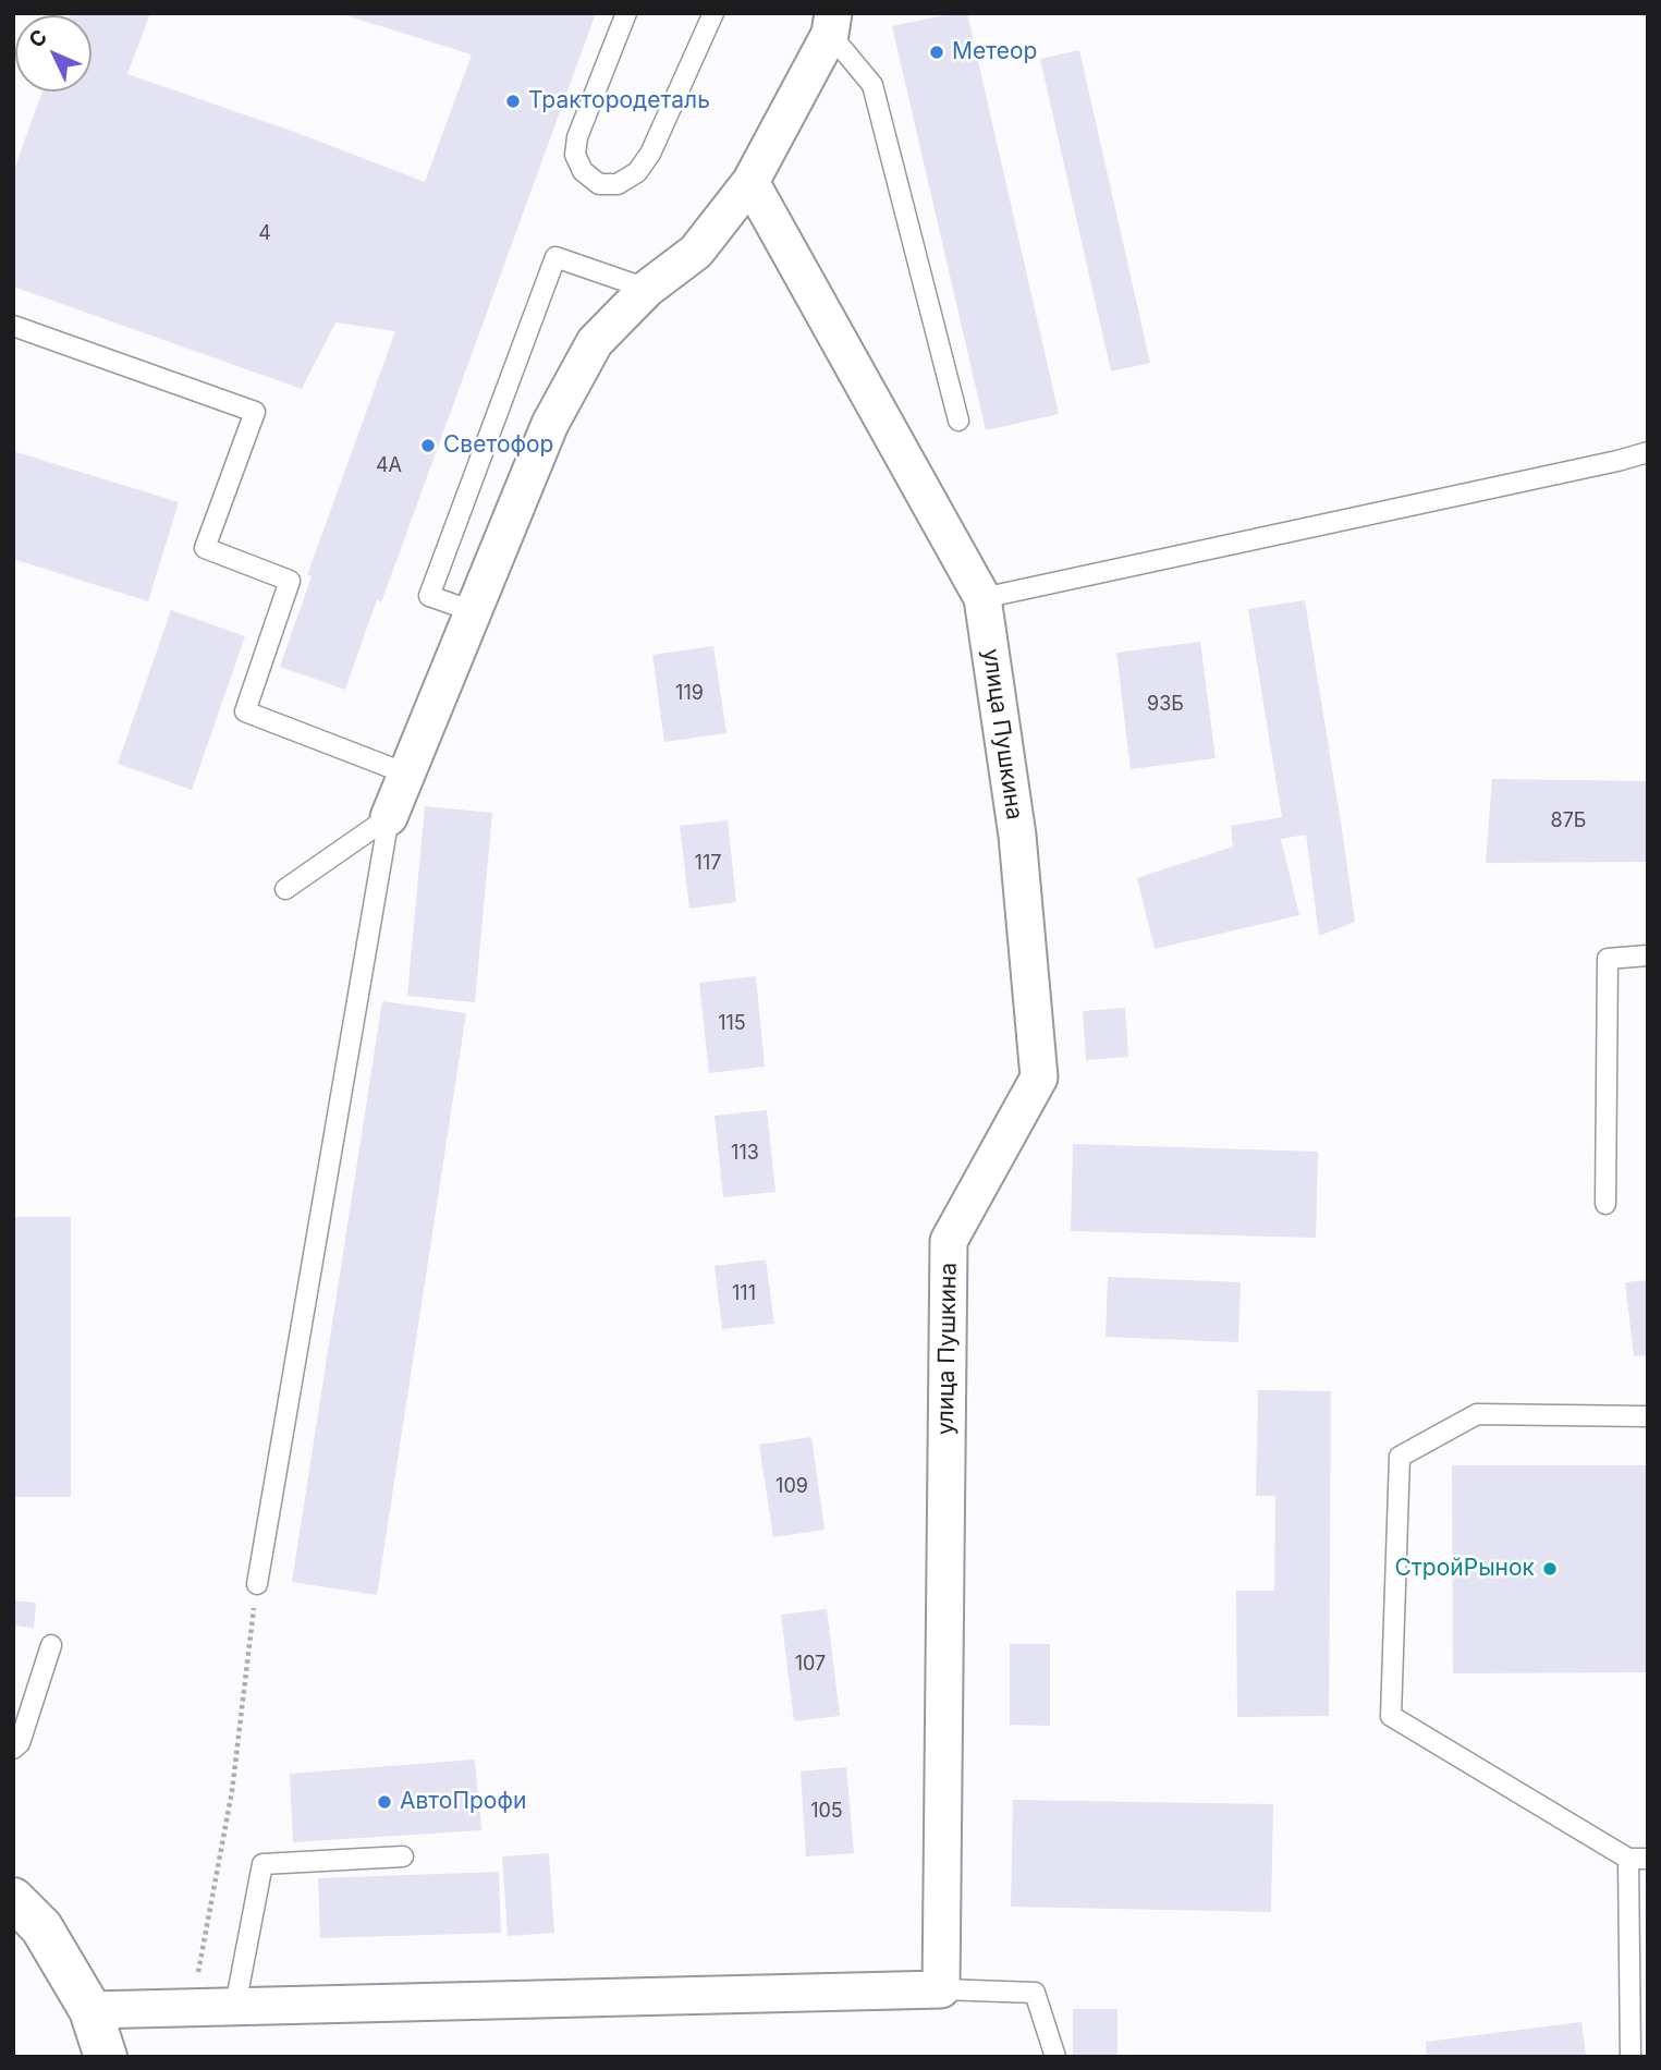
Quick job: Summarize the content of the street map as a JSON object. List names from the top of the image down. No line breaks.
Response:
{"streets":{"street":["улица Пушкина"]},"places":["Метеор","Трактородеталь","Светофор","СтройРынок","АвтоПрофи"],"house_numbers":["4","4А","119","93Б","87Б","117","115","113","111","109","107","105"],"north":"top left"}
